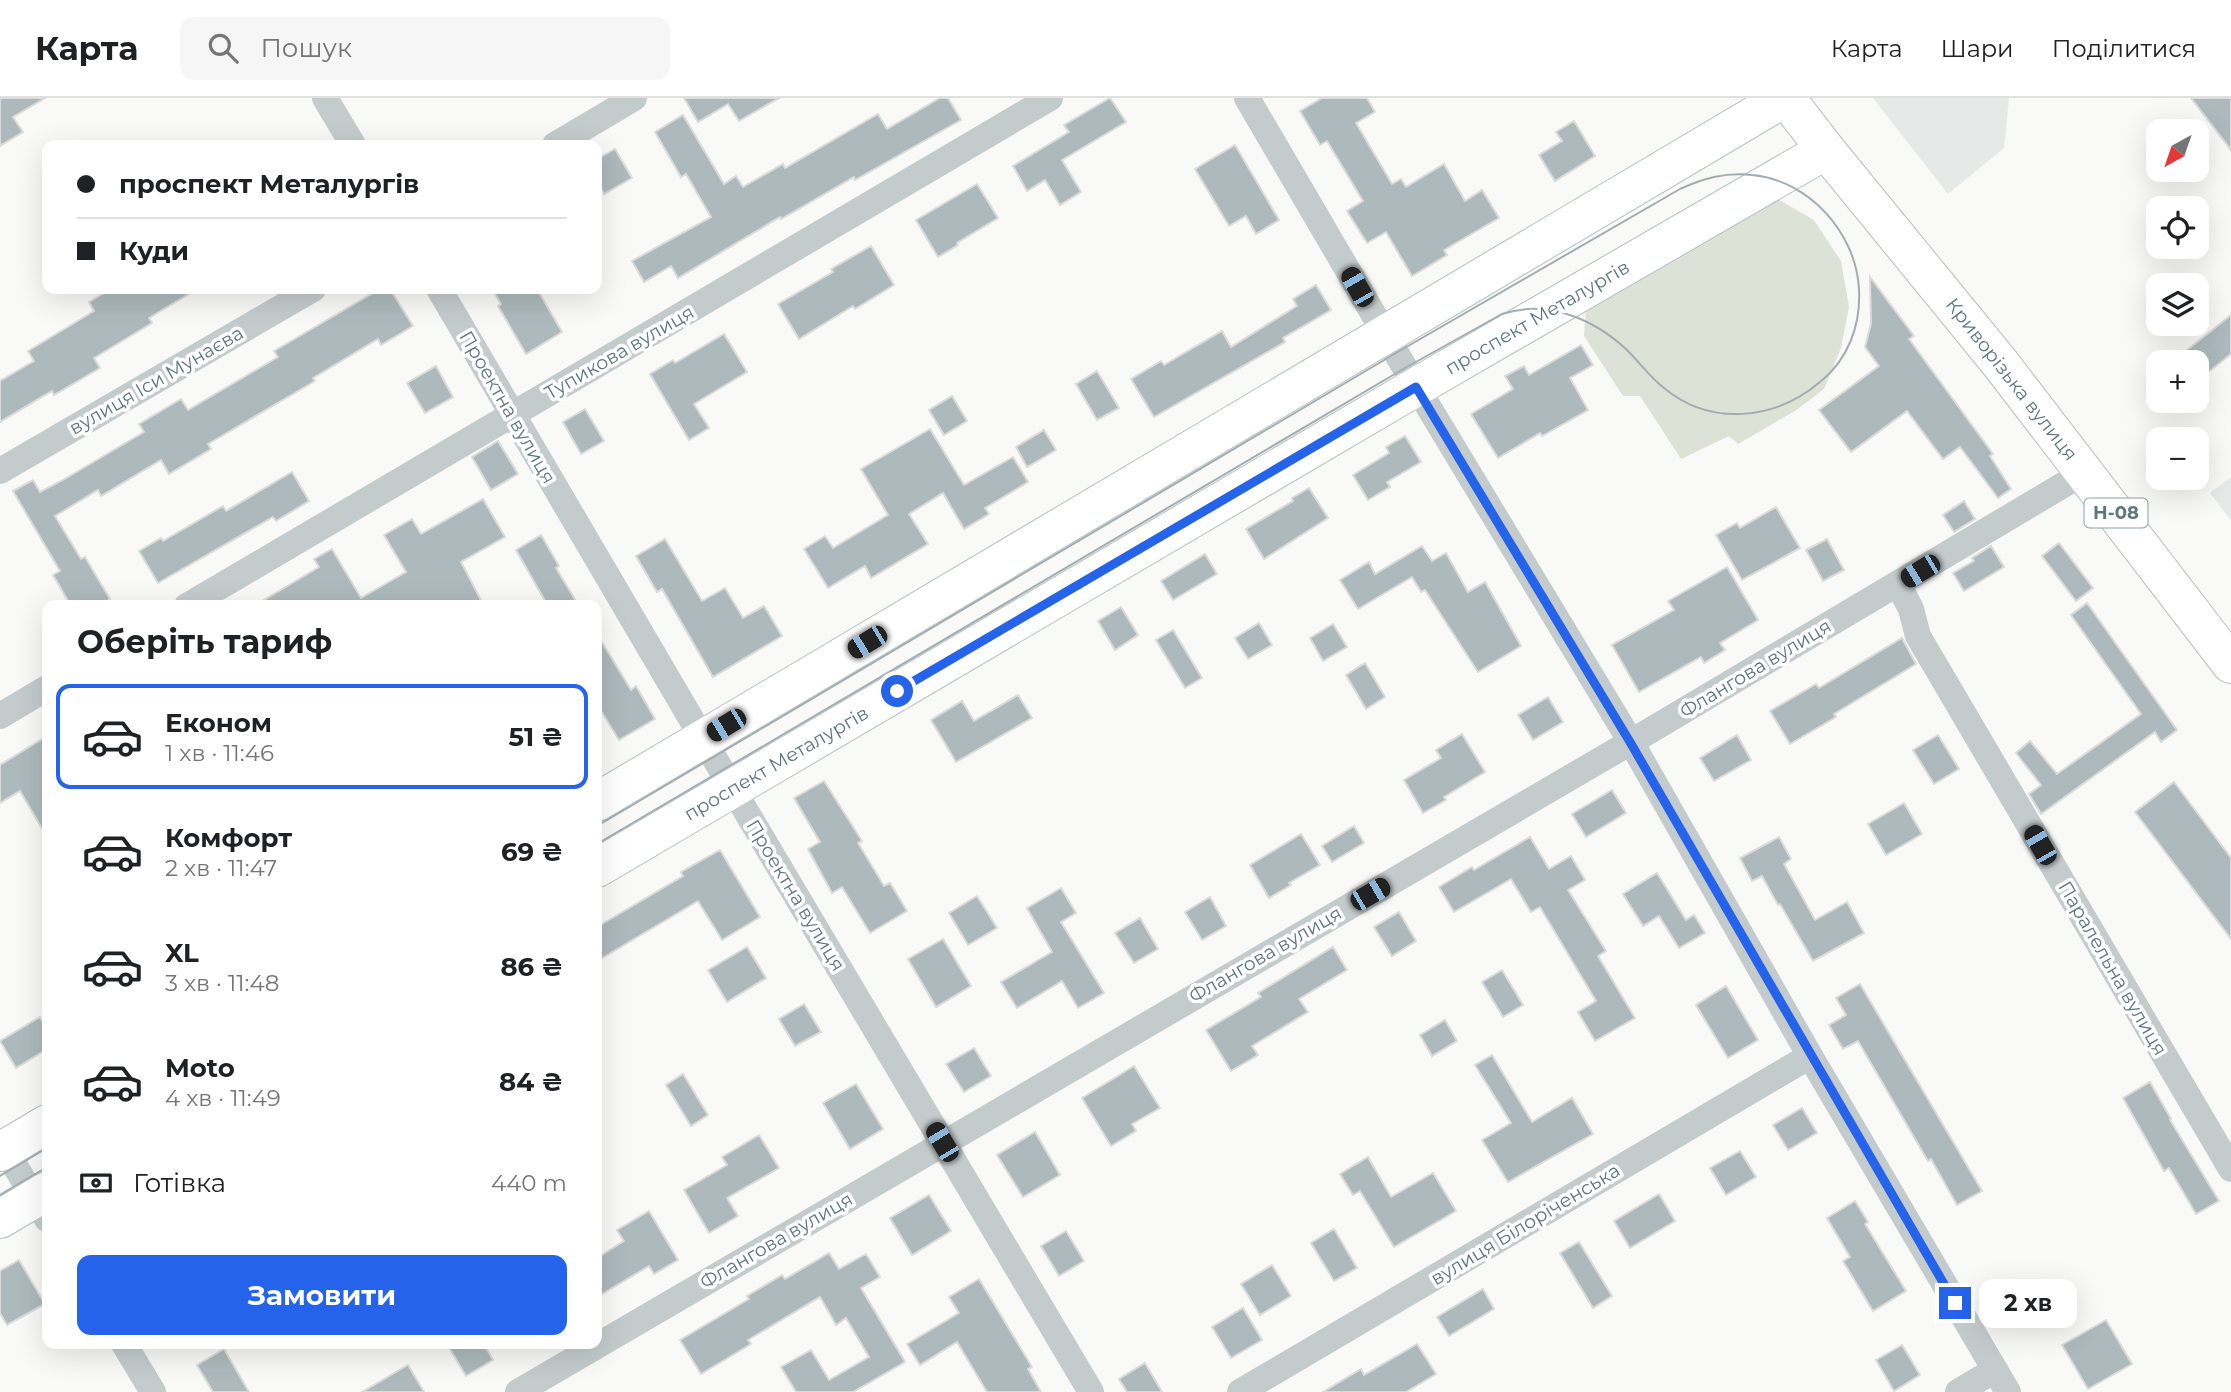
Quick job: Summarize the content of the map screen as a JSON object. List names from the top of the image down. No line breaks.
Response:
{"streets":{"main road":["проспект Металургів","Криворізька вулиця","Н-08"],"street":["Тупикова вулиця","вулиця Іси Мунаєва","Проектна вулиця","Флангова вулиця","Паралельна вулиця","вулиця Білоріченська"]},"crossings":[["проспект Металургів","Криворізька вулиця"],["проспект Металургів","Проектна вулиця"],["Тупикова вулиця","Проектна вулиця"],["Криворізька вулиця","Флангова вулиця"],["Проектна вулиця","Флангова вулиця"],["Флангова вулиця","Паралельна вулиця"]],"north":"bottom left","page":{"header":"Карта","search":"Пошук","nav":["Карта","Шари","Поділитися"],"map_buttons":["+","−"],"banner":["проспект Металургів","Куди"],"heading":"Оберіть тариф","list":[{"name":"Економ","note":"1 хв · 11:46","value":"51 ₴"},{"name":"Комфорт","note":"2 хв · 11:47","value":"69 ₴"},{"name":"XL","note":"3 хв · 11:48","value":"86 ₴"},{"name":"Moto","note":"4 хв · 11:49","value":"84 ₴"}],"pay":["Готівка","440 m"],"buttons":"Замовити","bubble":"2 хв"}}
